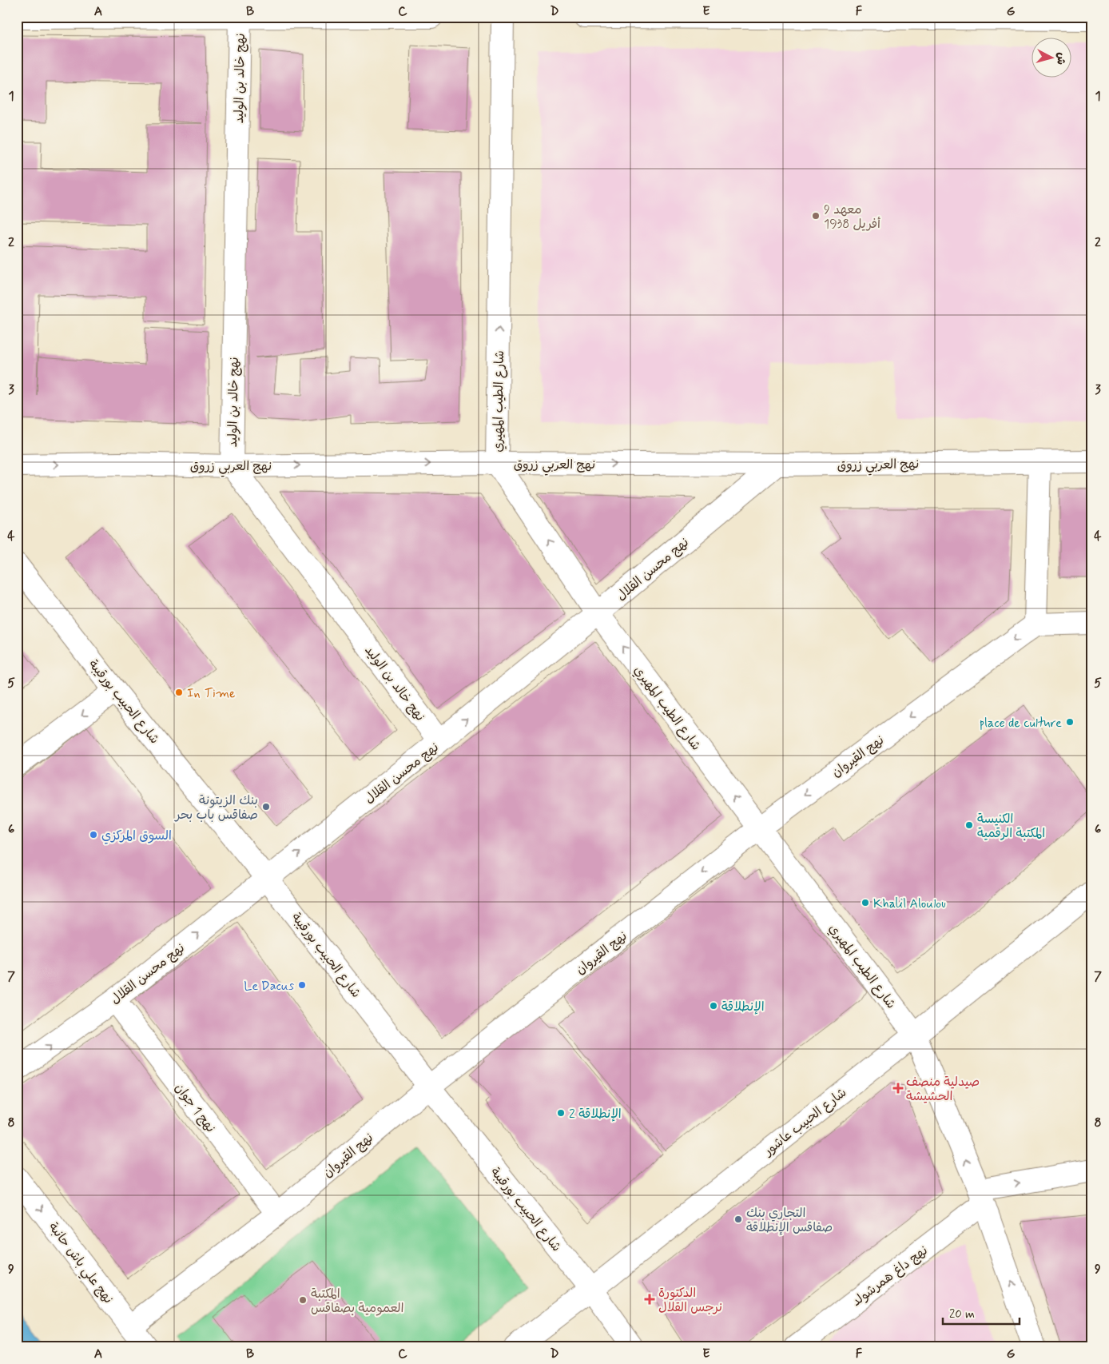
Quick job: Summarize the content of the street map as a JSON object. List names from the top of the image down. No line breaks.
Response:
{"streets":{"street":["نهج خالد بن الوليد","شارع الطيب المهيري","نهج العربي زروق","نهج محسن القلال","شارع الحبيب بورقيبة","نهج القيروان","نهج 1 جوان","شارع الحبيب عاشور","نهج علي باش حانبة","نهج داغ همرشولد"]},"crossings":[["نهج خالد بن الوليد","نهج العربي زروق"],["نهج خالد بن الوليد","نهج محسن القلال"],["شارع الطيب المهيري","نهج العربي زروق"],["شارع الطيب المهيري","نهج محسن القلال"],["شارع الطيب المهيري","نهج القيروان"],["شارع الطيب المهيري","شارع الحبيب عاشور"],["شارع الطيب المهيري","نهج داغ همرشولد"],["نهج العربي زروق","نهج محسن القلال"],["نهج محسن القلال","شارع الحبيب بورقيبة"],["نهج محسن القلال","نهج 1 جوان"],["شارع الحبيب بورقيبة","نهج القيروان"],["شارع الحبيب بورقيبة","شارع الحبيب عاشور"],["نهج القيروان","نهج 1 جوان"],["نهج القيروان","نهج علي باش حانبة"]],"one_way":["شارع الطيب المهيري","نهج العربي زروق","نهج محسن القلال","نهج القيروان","نهج علي باش حانبة"],"places":{"other":["معهد 9 أفريل 1938","In Time","place de culture","بنك الزيتونة صفاقس باب بحر","الكنيسة المكتبة الرقمية","السوق المركزي","Khalil Aloulou","Le Dacus","الإنطلاقة","الإنطلاقة 2","التجاري بنك صفاقس الإنطلاقة","المكتبة العمومية بصفاقس"],"health":["صيدلية منصف الحشيشة","الدكتورة نرجس القلال"]},"scale_bar":"20 m","north":"right","grid":{"columns":["A","B","C","D","E","F","G"],"rows":["1","2","3","4","5","6","7","8","9"]}}
